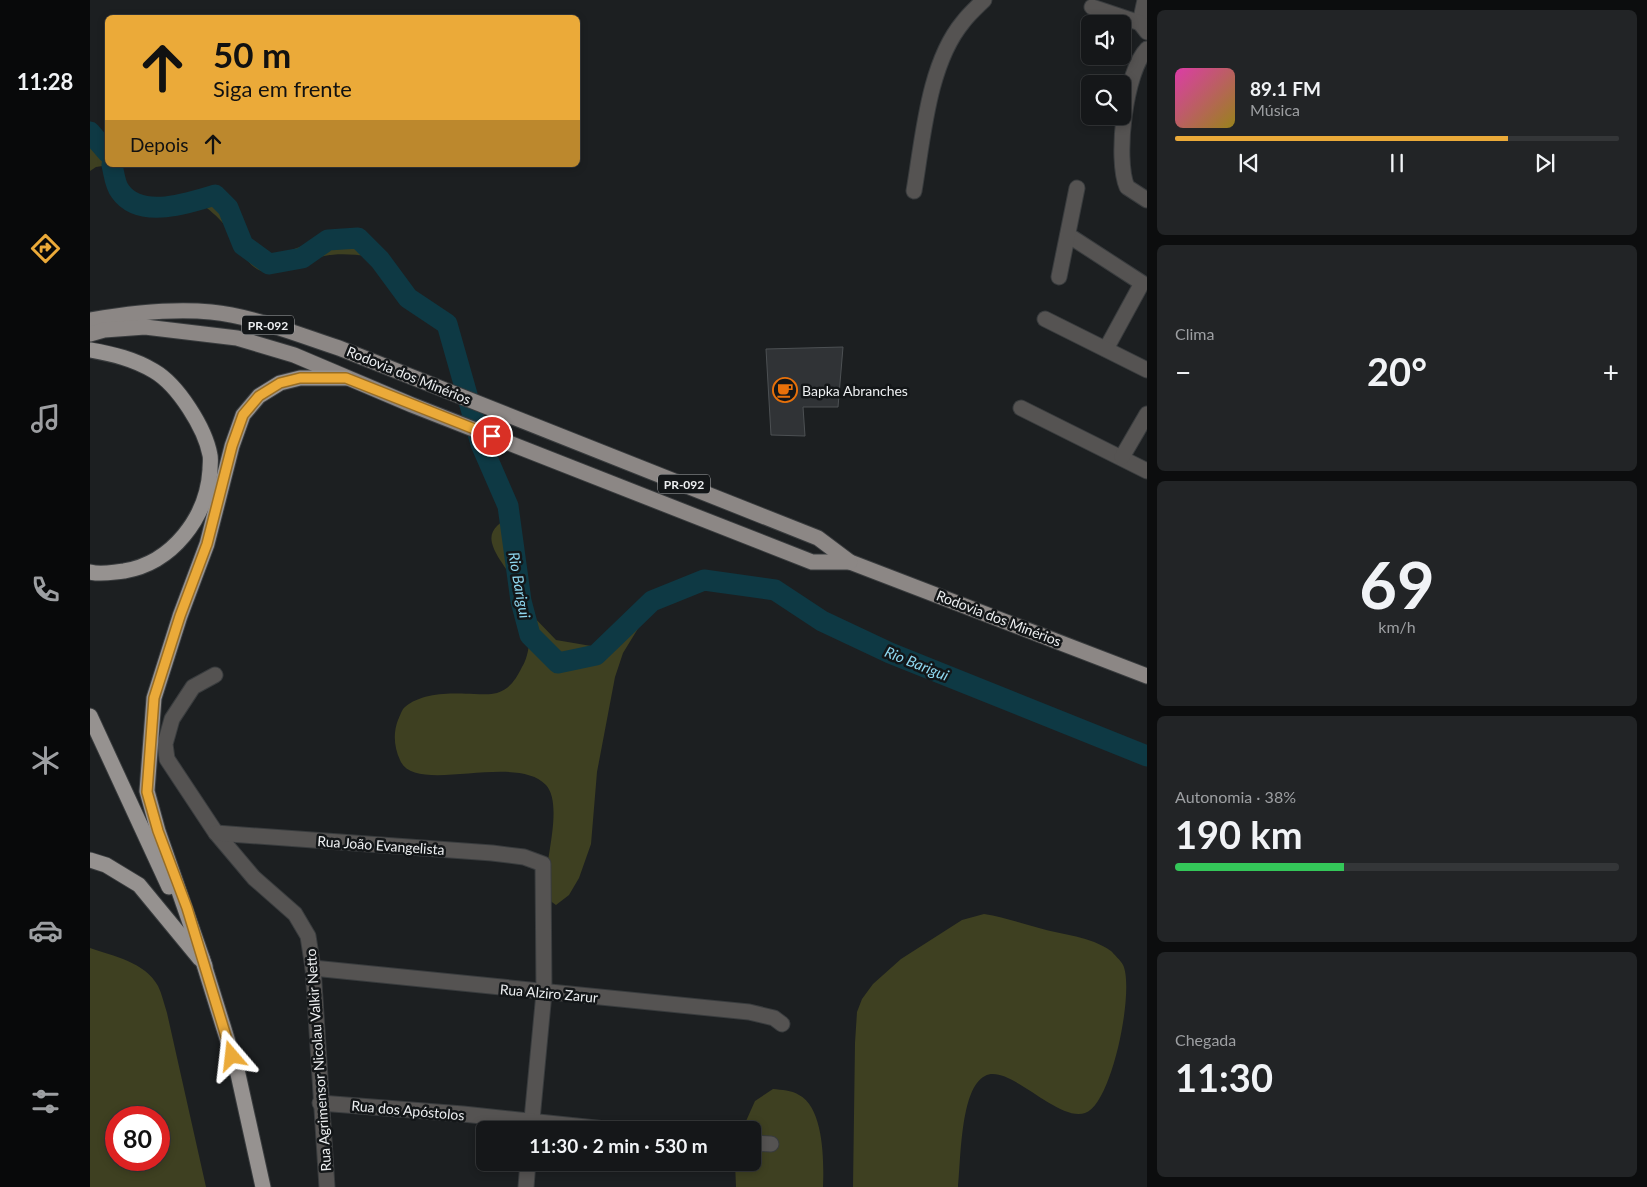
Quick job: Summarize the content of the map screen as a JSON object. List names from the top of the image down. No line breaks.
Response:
{"streets":{"main road":["PR-092","Rodovia dos Minérios"],"street":["Rua João Evangelista","Rua Alziro Zarur","Rua Agrimensor Nicolau Valkir Netto","Rua dos Apóstolos"]},"crossings":[["Rua João Evangelista","Rua Alziro Zarur"],["Rua João Evangelista","Rua Agrimensor Nicolau Valkir Netto"],["Rua Alziro Zarur","Rua Agrimensor Nicolau Valkir Netto"],["Rua Agrimensor Nicolau Valkir Netto","Rua dos Apóstolos"]],"water":["Rio Barigui"],"places":{"cafe":["Bapka Abranches"]},"page":{"tabs":"11:28","turn":["50 m","Siga em frente"],"song":["89.1 FM","Música"],"then":"Depois","tile":["Clima",["69","km/h"],["Autonomia · 38%","190 km"],["Chegada","11:30"]],"heat":["−","20°","+"],"limit":"80","trip":"11:30 · 2 min · 530 m"}}
